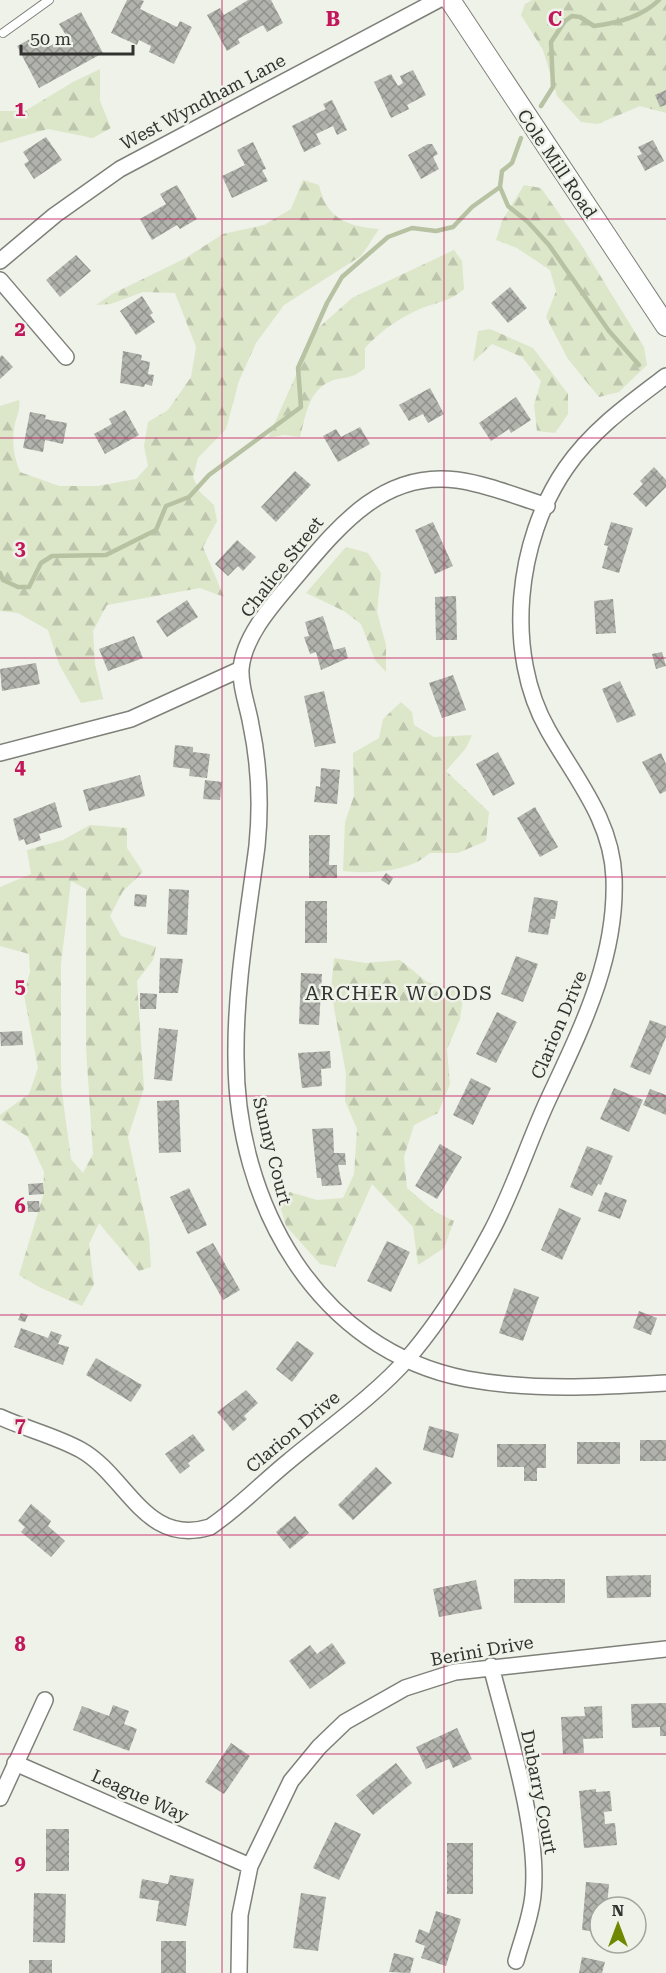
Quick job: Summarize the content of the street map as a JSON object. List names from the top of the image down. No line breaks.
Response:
{"streets":{"street":["West Wyndham Lane","Cole Mill Road","Chalice Street","Clarion Drive","Sunny Court","Berini Drive","Dubarry Court","League Way"]},"crossings":[["Chalice Street","Clarion Drive"],["Chalice Street","Sunny Court"],["Clarion Drive","Sunny Court"],["Berini Drive","Dubarry Court"],["Berini Drive","League Way"]],"districts":["ARCHER WOODS"],"scale_bar":"50 m","north":"top","grid":{"columns":["B","C"],"rows":["1","2","3","4","5","6","7","8","9"]}}
